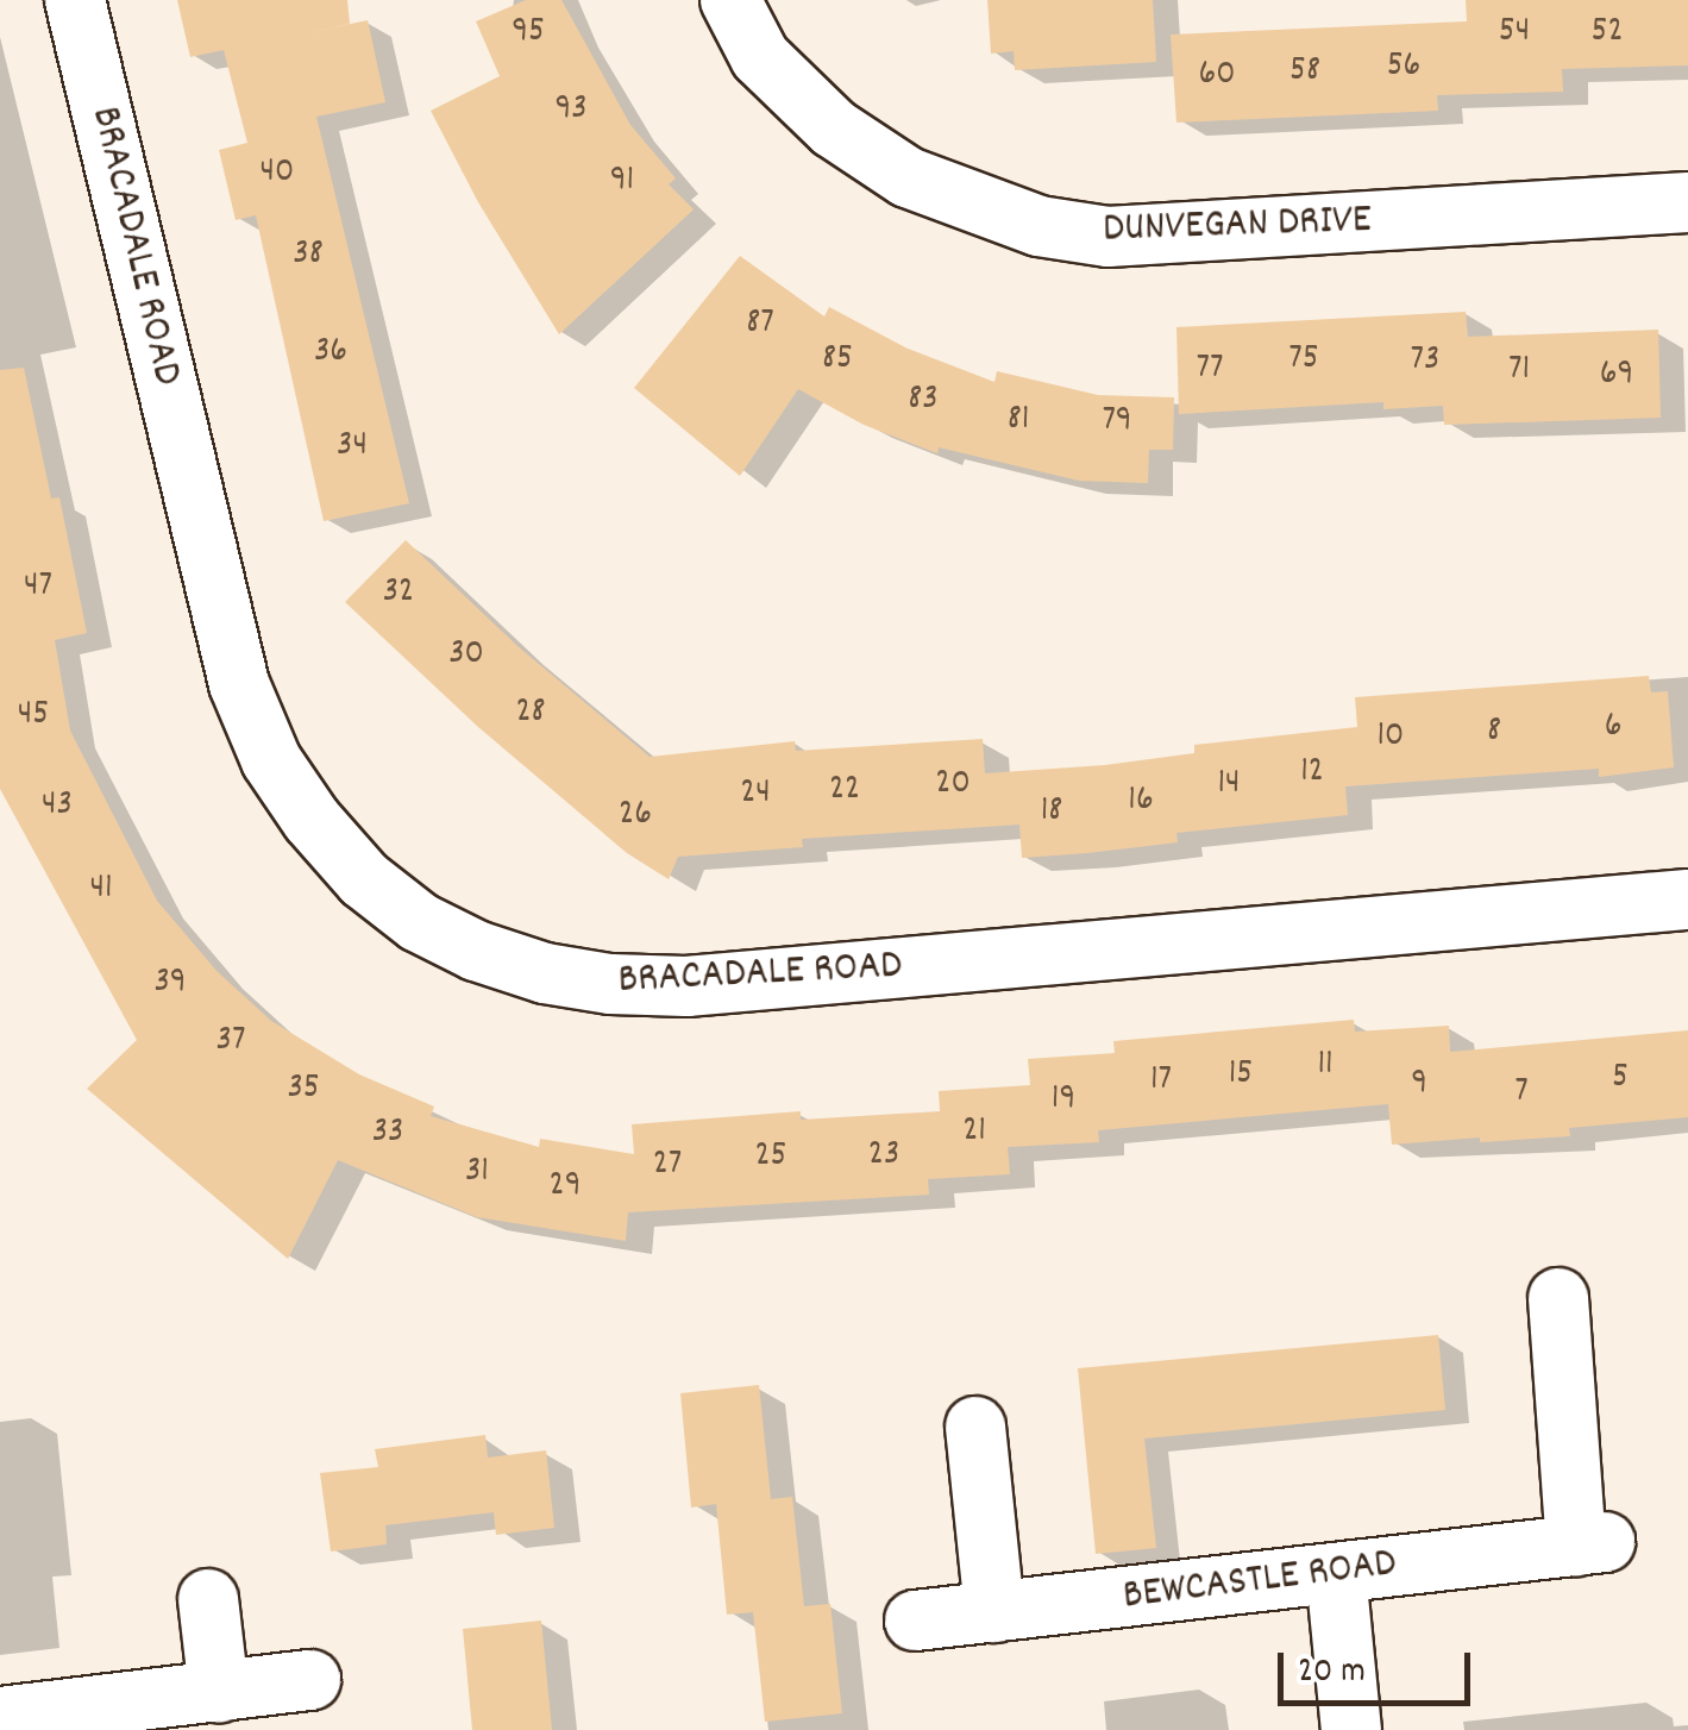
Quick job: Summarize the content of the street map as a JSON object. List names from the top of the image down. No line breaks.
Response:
{"streets":{"street":["DUNVEGAN DRIVE","BRACADALE ROAD","BEWCASTLE ROAD"]},"house_numbers":["95","54","52","56","58","60","93","40","91","38","87","36","85","75","73","77","71","69","83","81","79","34","47","32","30","28","45","6","8","10","12","20","14","22","24","16","43","18","26","41","39","37","11","15","5","17","9","35","7","19","21","33","23","25","27","31","29"],"scale_bar":"20 m"}
